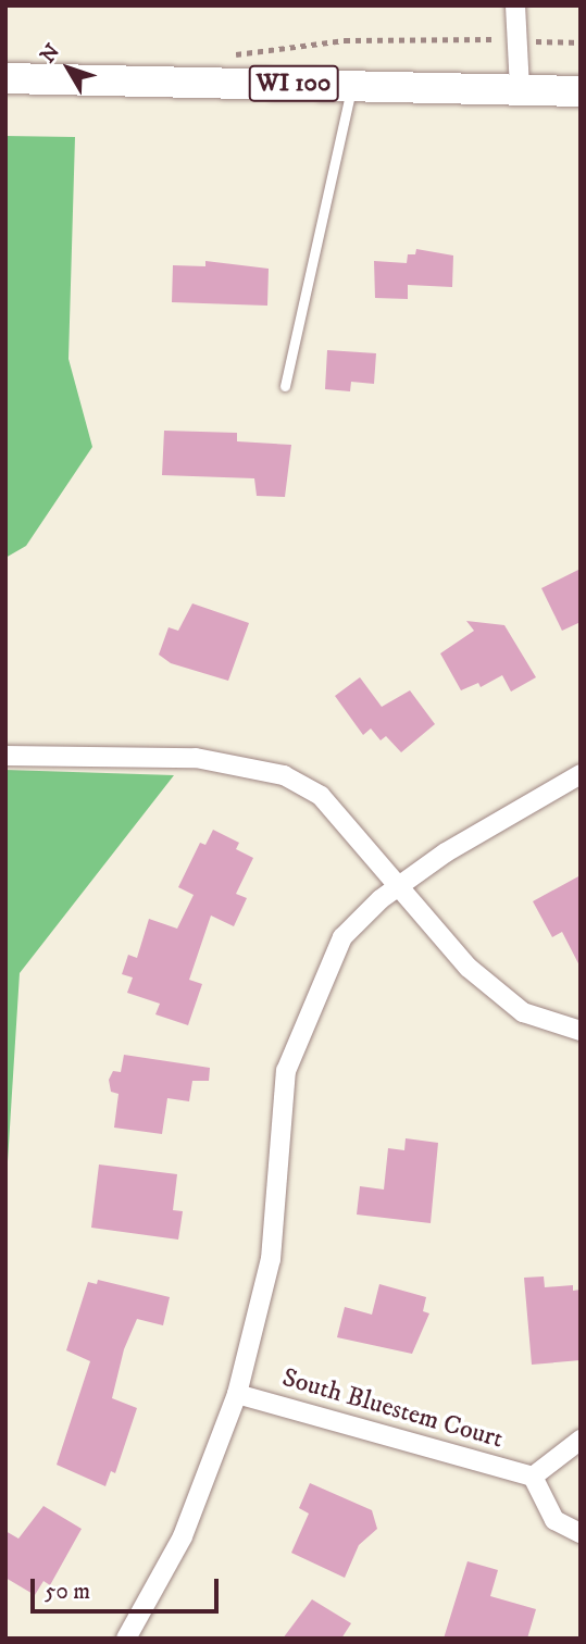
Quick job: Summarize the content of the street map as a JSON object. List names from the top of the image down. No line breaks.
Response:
{"streets":{"main road":["WI 100"],"street":["South Bluestem Court"]},"scale_bar":"50 m","north":"top left"}
